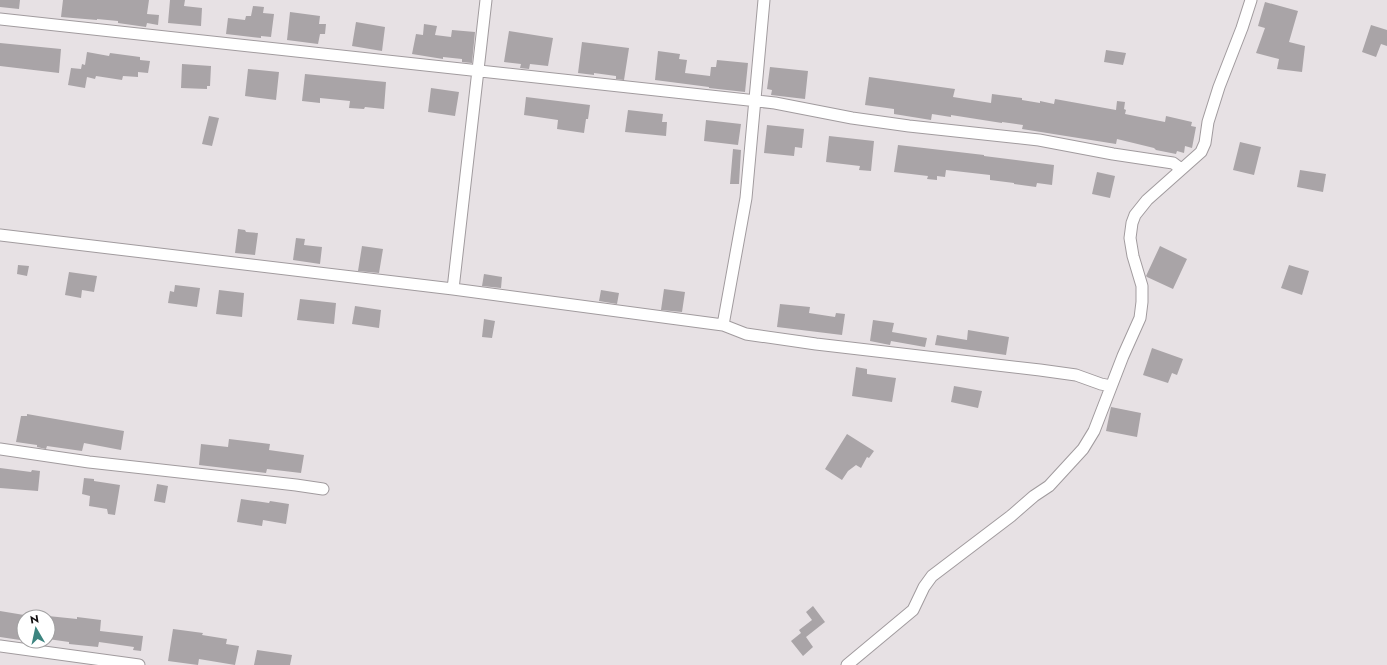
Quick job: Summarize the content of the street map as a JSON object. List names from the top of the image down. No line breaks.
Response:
{"north":"top"}
